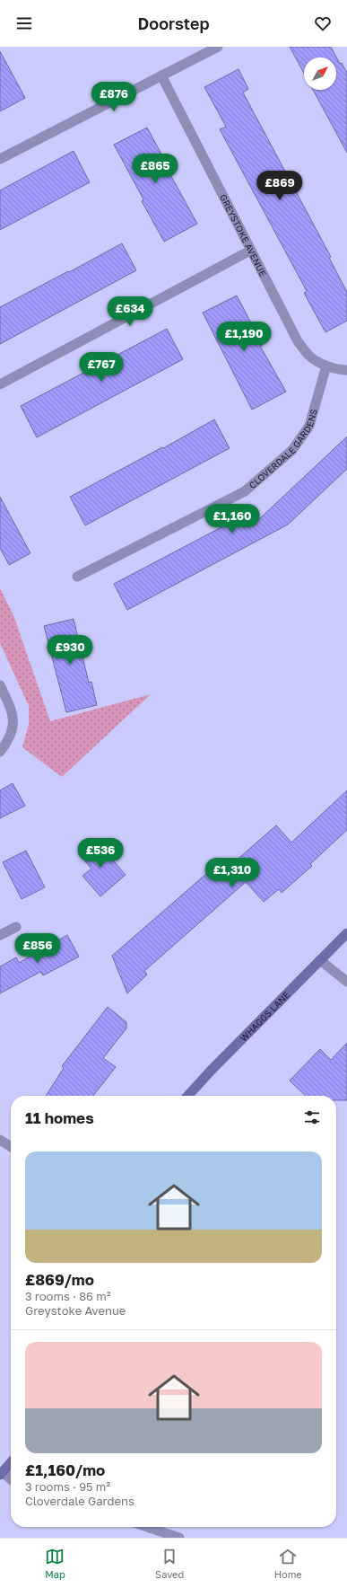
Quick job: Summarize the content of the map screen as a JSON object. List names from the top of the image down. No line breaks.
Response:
{"streets":{"main road":["WHAGGS LANE"],"street":["GREYSTOKE AVENUE","CLOVERDALE GARDENS"]},"crossings":[["GREYSTOKE AVENUE","CLOVERDALE GARDENS"]],"north":"top right","page":{"header":"Doorstep","price":["£876","£865","£869","£634","£1,190","£767","£1,160","£930","£536","£1,310","£856"],"heading":"11 homes","list":[{"name":"£869/mo","note":"3 rooms · 86 m² · Greystoke Avenue"},{"name":"£1,160/mo","note":"3 rooms · 95 m² · Cloverdale Gardens"}],"tabs":["Map","Saved","Home"]}}
